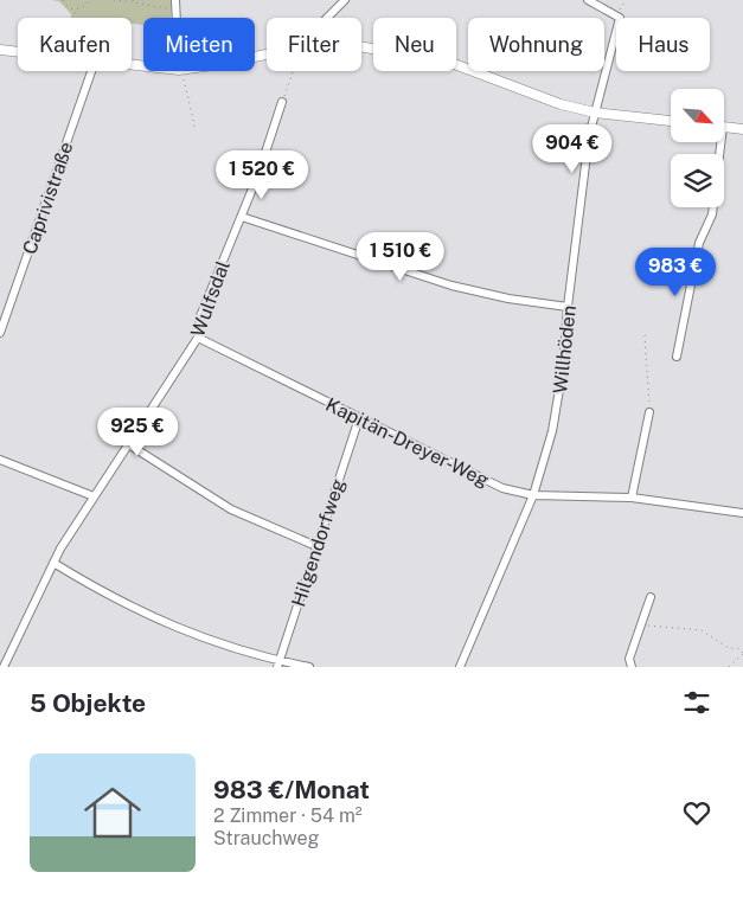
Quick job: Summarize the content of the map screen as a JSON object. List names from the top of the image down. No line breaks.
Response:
{"streets":{"street":["Caprivistraße","Wulfsdal","Willhöden","Kapitän-Dreyer-Weg","Hilgendorfweg"]},"crossings":[["Wulfsdal","Kapitän-Dreyer-Weg"],["Willhöden","Kapitän-Dreyer-Weg"],["Kapitän-Dreyer-Weg","Hilgendorfweg"]],"north":"bottom right","page":{"chip":["Kaufen","Mieten","Filter","Neu","Wohnung","Haus"],"price":["904 €","1 520 €","1 510 €","983 €","925 €"],"heading":"5 Objekte","list":[{"name":"983 €/Monat","note":"2 Zimmer · 54 m² · Strauchweg"}]}}
